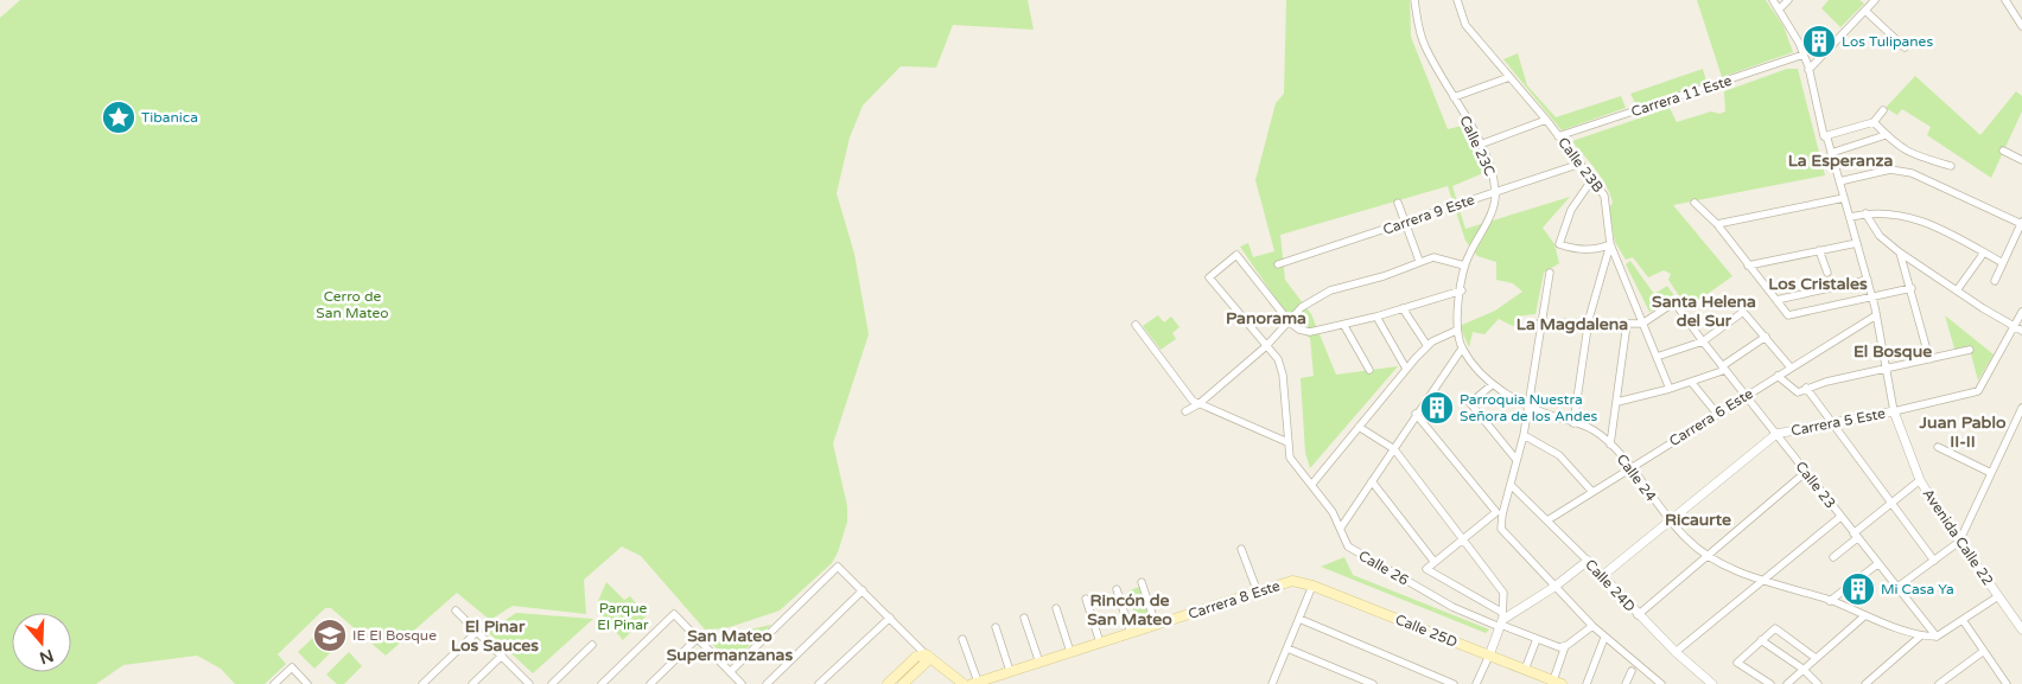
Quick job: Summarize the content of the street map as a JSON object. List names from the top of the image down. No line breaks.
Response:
{"streets":{"main road":["Carrera 8 Este","Calle 25D"],"street":["Carrera 11 Este","Calle 23C","Calle 23B","Carrera 9 Este","Carrera 6 Este","Carrera 5 Este","Calle 24","Calle 23","Avenida Calle 22","Calle 26","Calle 24D"]},"crossings":[["Carrera 11 Este","Calle 23B"],["Carrera 11 Este","Avenida Calle 22"],["Calle 23C","Carrera 9 Este"],["Calle 23C","Calle 24"],["Calle 23B","Carrera 9 Este"],["Calle 23B","Calle 23"],["Carrera 6 Este","Calle 24"],["Carrera 6 Este","Calle 23"],["Carrera 6 Este","Avenida Calle 22"],["Carrera 6 Este","Calle 24D"],["Carrera 5 Este","Calle 24"],["Carrera 5 Este","Calle 23"],["Carrera 5 Este","Avenida Calle 22"],["Carrera 5 Este","Calle 24D"],["Calle 24","Calle 23"],["Carrera 8 Este","Calle 25D"]],"districts":["La Esperanza","Los Cristales","Santa Helena del Sur","Panorama","La Magdalena","El Bosque","Juan Pablo II-II","Ricaurte","Rincón de San Mateo","El Pinar Los Sauces","San Mateo Supermanzanas"],"parks":["Cerro de San Mateo","Parque El Pinar"],"places":{"building":["Los Tulipanes","Parroquia Nuestra Señora de los Andes","Mi Casa Ya"],"place":["Tibanica"],"school or university":["IE El Bosque"]},"north":"bottom"}
